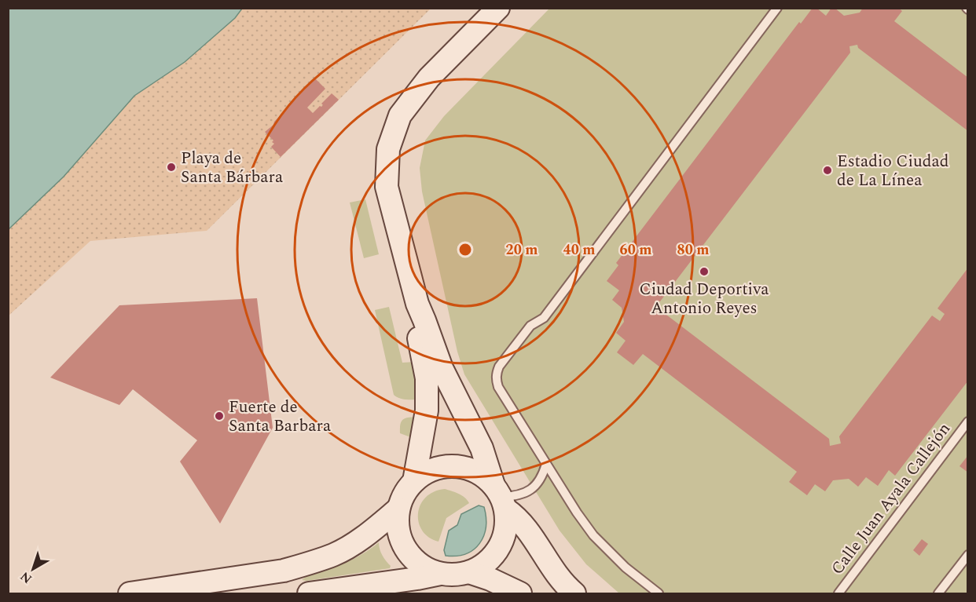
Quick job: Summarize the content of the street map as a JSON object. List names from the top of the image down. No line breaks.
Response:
{"streets":{"lane":["Calle Juan Ayala Callejón"]},"places":["Playa de Santa Bárbara","Estadio Ciudad de La Línea","Ciudad Deportiva Antonio Reyes","Fuerte de Santa Barbara"],"north":"bottom left","rings":["20 m","40 m","60 m","80 m"]}
